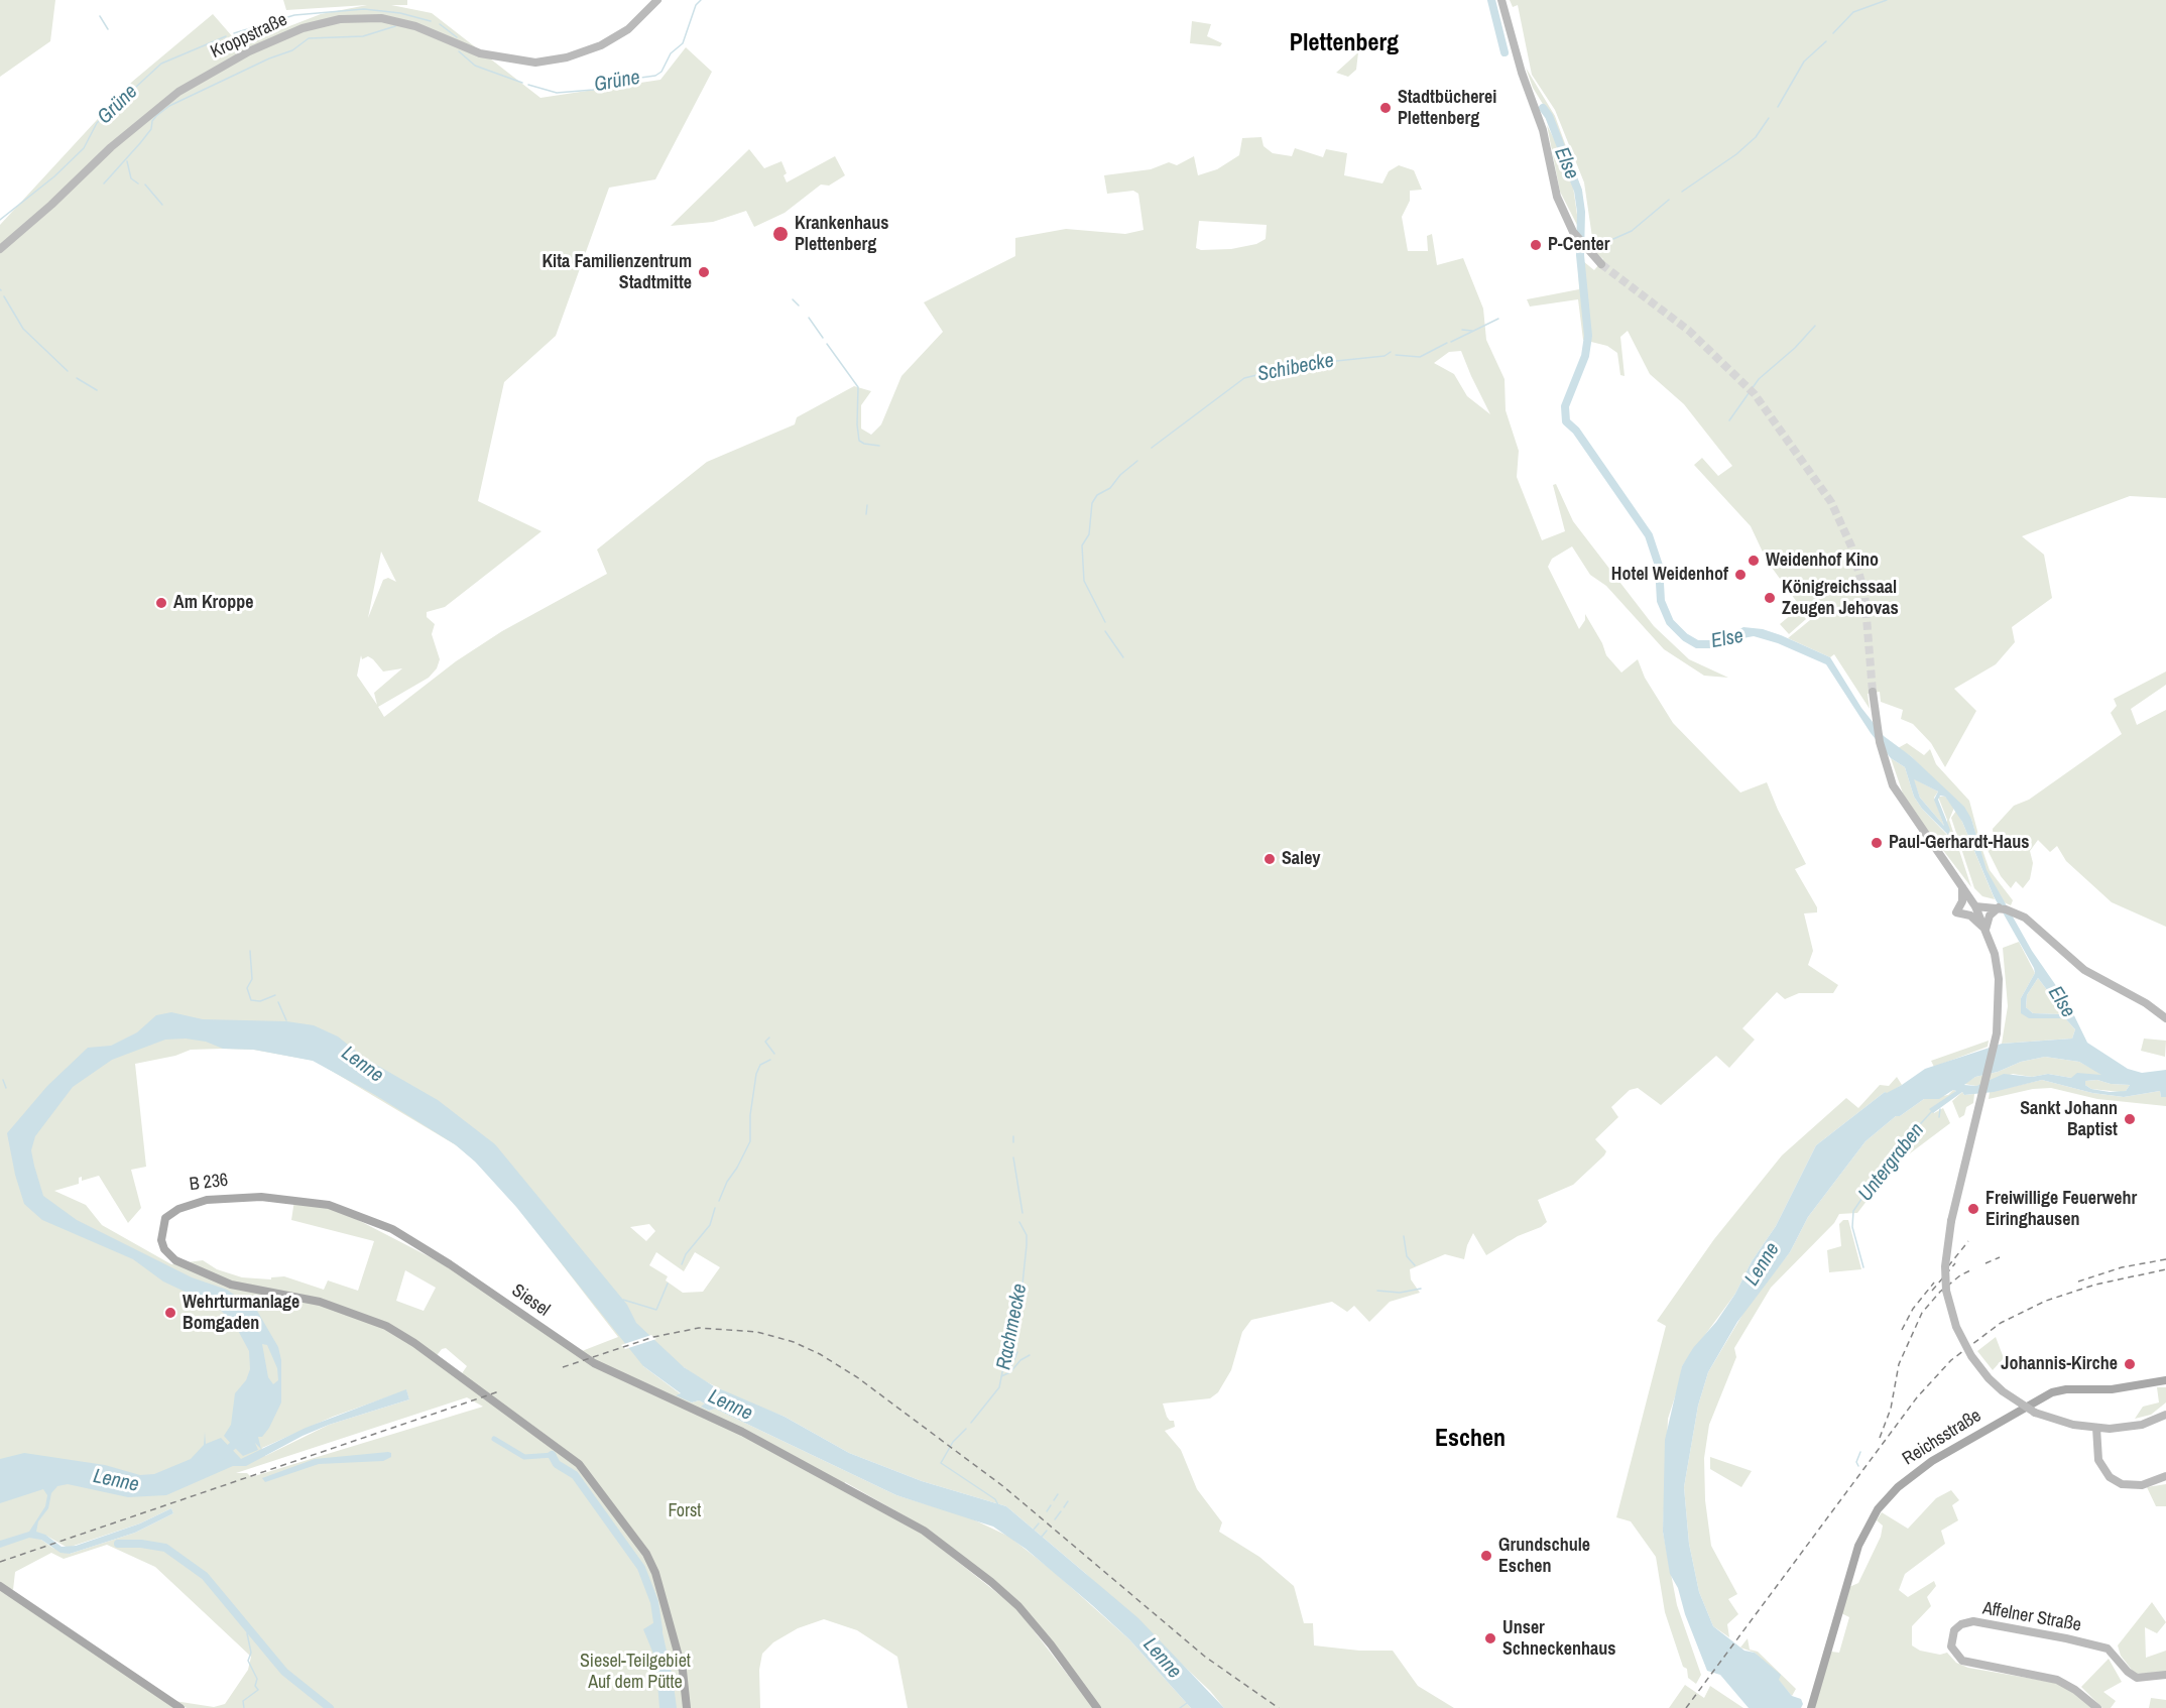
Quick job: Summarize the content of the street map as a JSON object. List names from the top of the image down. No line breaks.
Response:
{"streets":{"main road":["Kroppstraße","B 236","Siesel","Reichsstraße","Affelner Straße"]},"crossings":[["B 236","Siesel"]],"districts":["Plettenberg","Eschen"],"water":["Grüne","Else","Schibecke","Lenne","Untergraben","Rachmecke"],"parks":["Forst","Siesel-Teilgebiet Auf dem Pütte"],"places":["Stadtbücherei Plettenberg","Krankenhaus Plettenberg","P-Center","Kita Familienzentrum Stadtmitte","Weidenhof Kino","Hotel Weidenhof","Königreichssaal Zeugen Jehovas","Am Kroppe","Paul-Gerhardt-Haus","Saley","Sankt Johann Baptist","Freiwillige Feuerwehr Eiringhausen","Wehrturmanlage Bomgaden","Johannis-Kirche","Grundschule Eschen","Unser Schneckenhaus"]}
